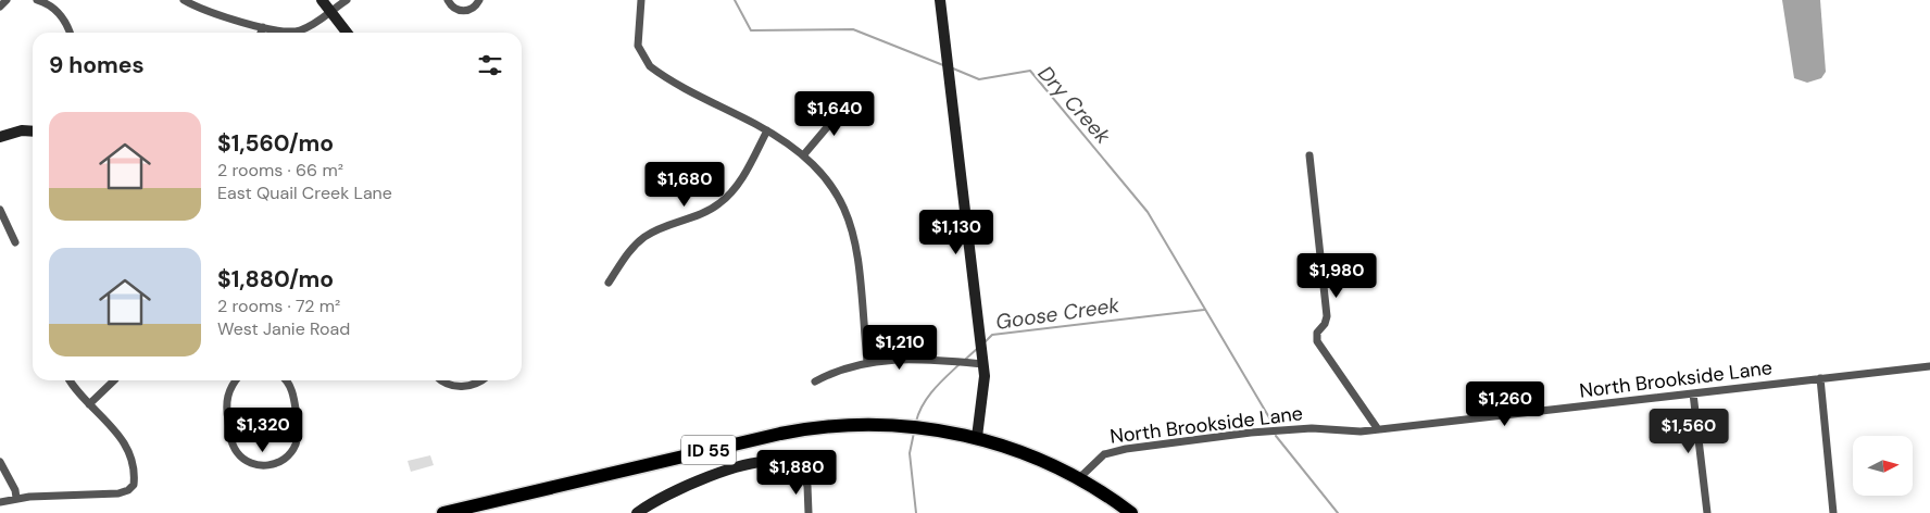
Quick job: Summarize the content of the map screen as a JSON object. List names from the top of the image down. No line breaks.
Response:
{"streets":{"highway":["ID 55"],"street":["North Brookside Lane"]},"crossings":[["North Brookside Lane","ID 55"]],"water":["Dry Creek","Goose Creek"],"north":"right","page":{"heading":"9 homes","price":["$1,640","$1,680","$1,130","$1,980","$1,210","$1,260","$1,320","$1,560","$1,880"],"list":[{"name":"$1,560/mo","note":"2 rooms · 66 m² · East Quail Creek Lane"},{"name":"$1,880/mo","note":"2 rooms · 72 m² · West Janie Road"}]}}
